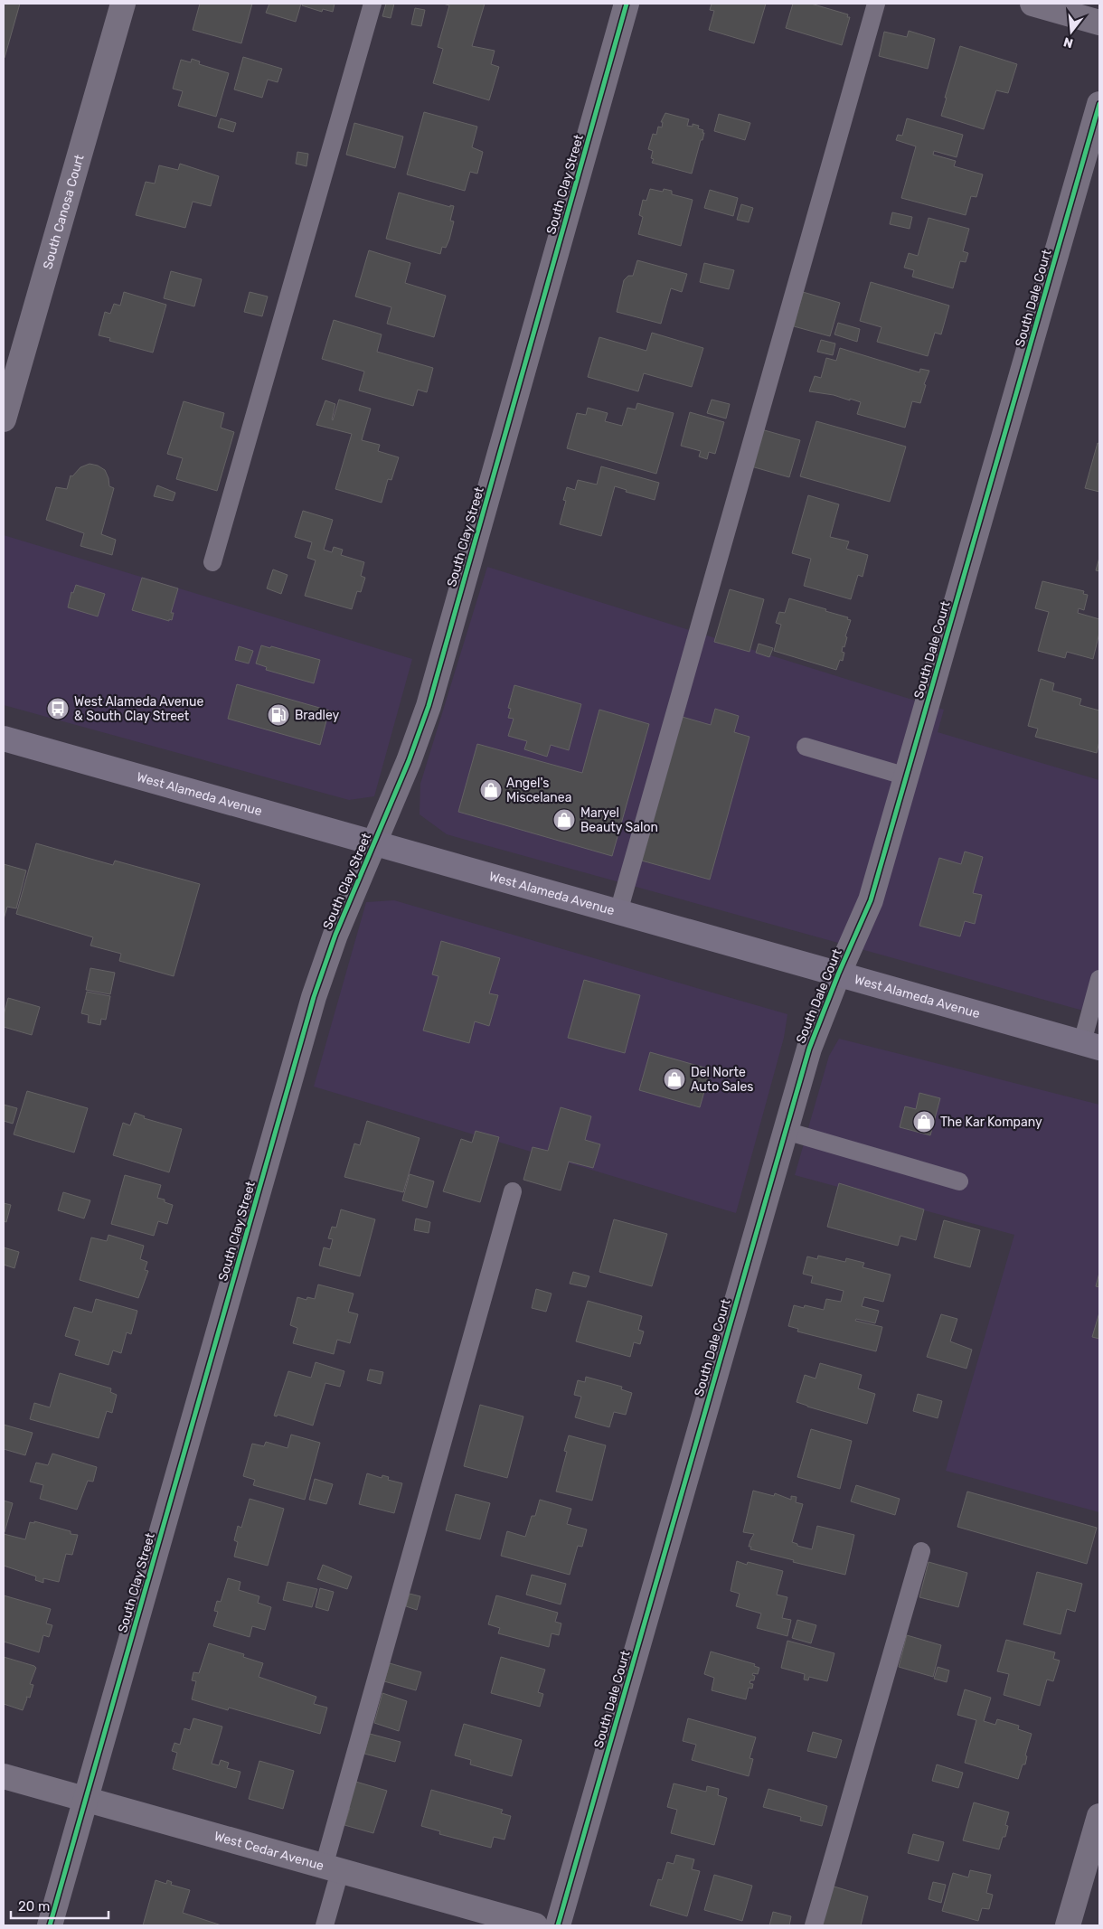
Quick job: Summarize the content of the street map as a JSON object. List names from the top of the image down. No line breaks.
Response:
{"streets":{"main road":["West Alameda Avenue"],"street":["South Clay Street","South Canosa Court","South Dale Court","West Cedar Avenue"]},"crossings":[["South Clay Street","West Alameda Avenue"],["South Clay Street","West Cedar Avenue"],["South Dale Court","West Alameda Avenue"]],"places":{"bus stop":["West Alameda Avenue & South Clay Street"],"fuel station":["Bradley"],"shop":["Angel's Miscelanea","Maryel Beauty Salon","Del Norte Auto Sales","The Kar Kompany"]},"scale_bar":"20 m","north":"bottom"}
